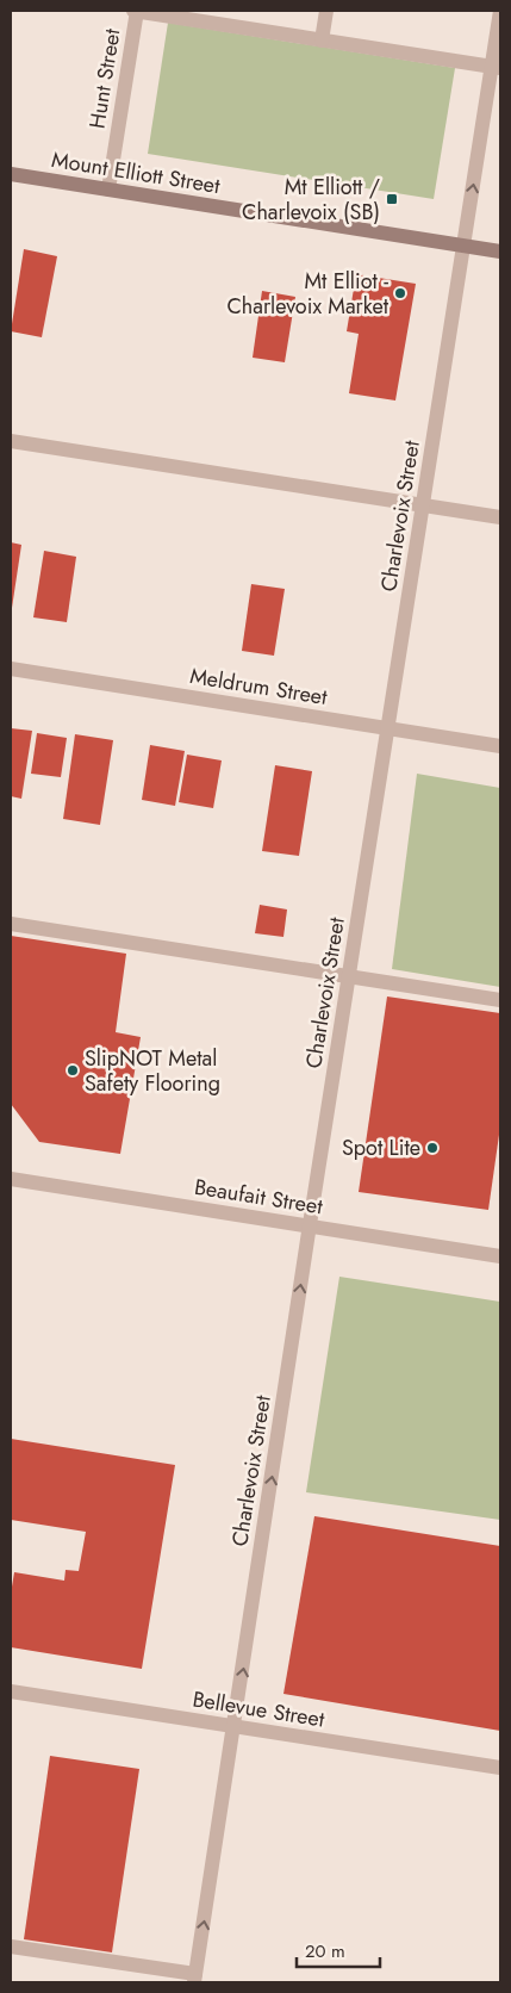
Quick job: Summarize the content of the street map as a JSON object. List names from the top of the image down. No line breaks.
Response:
{"streets":{"main road":["Mount Elliott Street"],"street":["Hunt Street","Charlevoix Street","Meldrum Street","Beaufait Street","Bellevue Street"]},"crossings":[["Hunt Street","Mount Elliott Street"],["Mount Elliott Street","Charlevoix Street"],["Charlevoix Street","Meldrum Street"],["Charlevoix Street","Beaufait Street"],["Charlevoix Street","Bellevue Street"]],"one_way":["Charlevoix Street"],"places":{"transit":["Mt Elliott / Charlevoix (SB)"],"other":["Mt Elliot - Charlevoix Market","SlipNOT Metal Safety Flooring","Spot Lite"]},"scale_bar":"20 m"}
